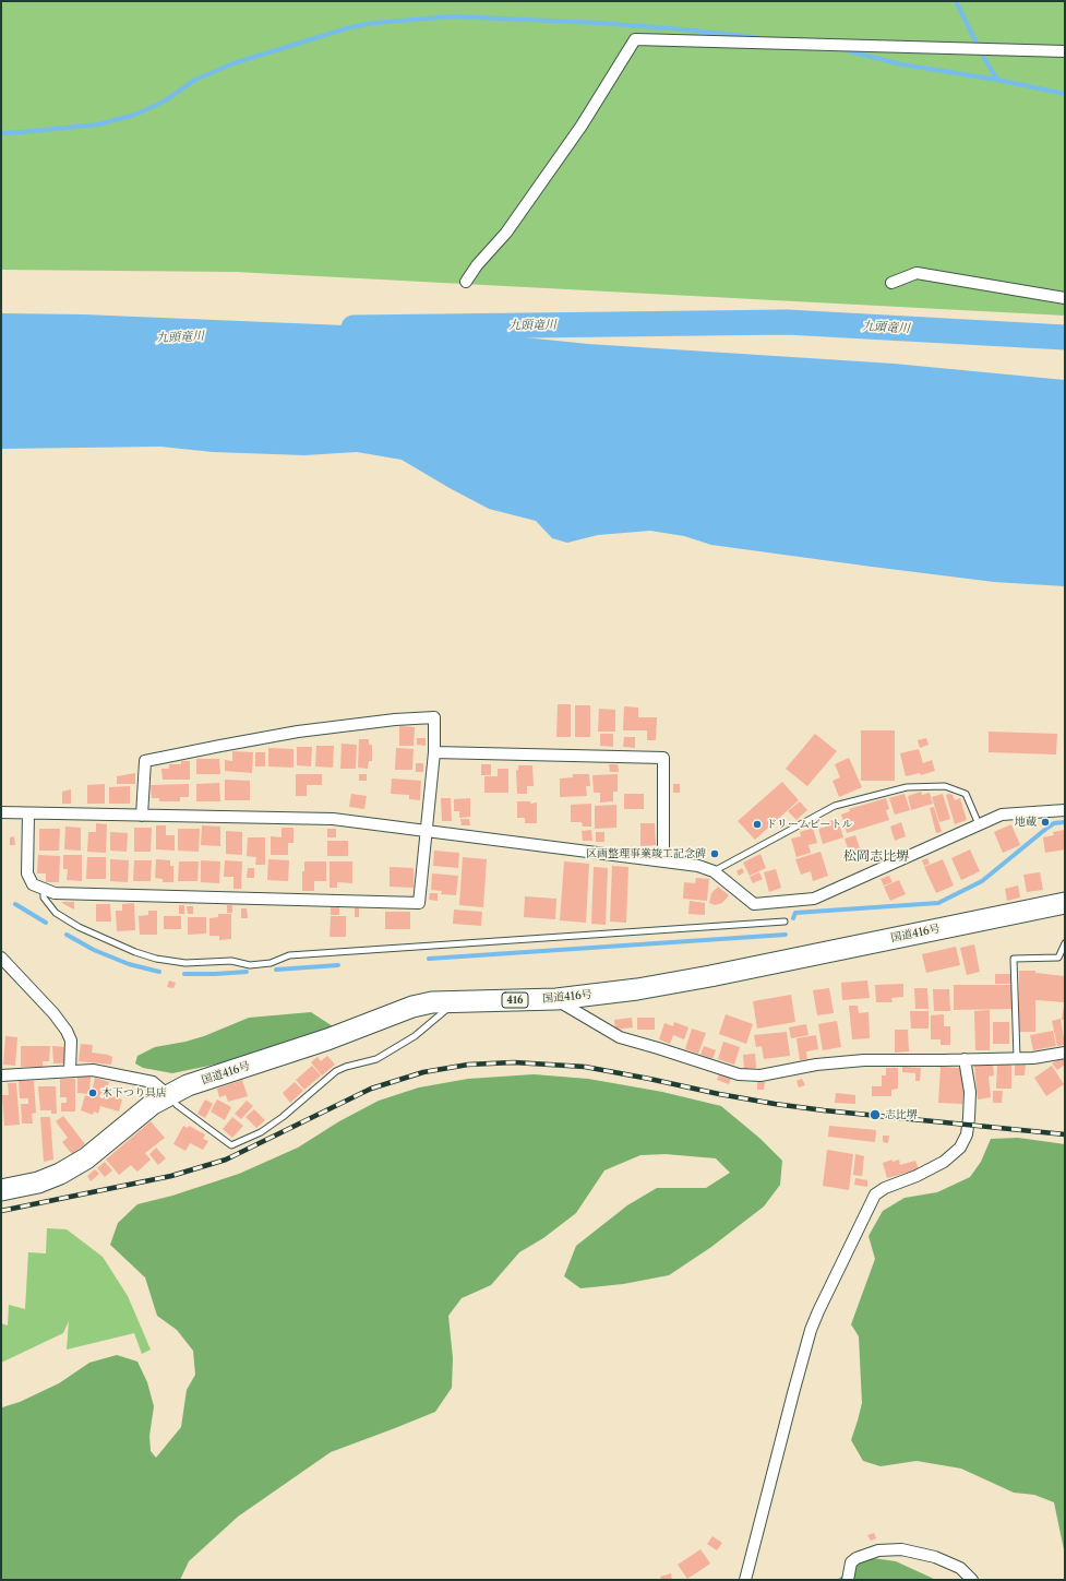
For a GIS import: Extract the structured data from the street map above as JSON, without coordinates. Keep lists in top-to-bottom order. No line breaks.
{"streets":{"highway":["国道416号","416"]},"districts":["松岡志比堺"],"water":["九頭竜川"],"places":["地蔵","ドリームビートル","区画整理事業竣工記念碑","木下つり具店","志比堺"]}
